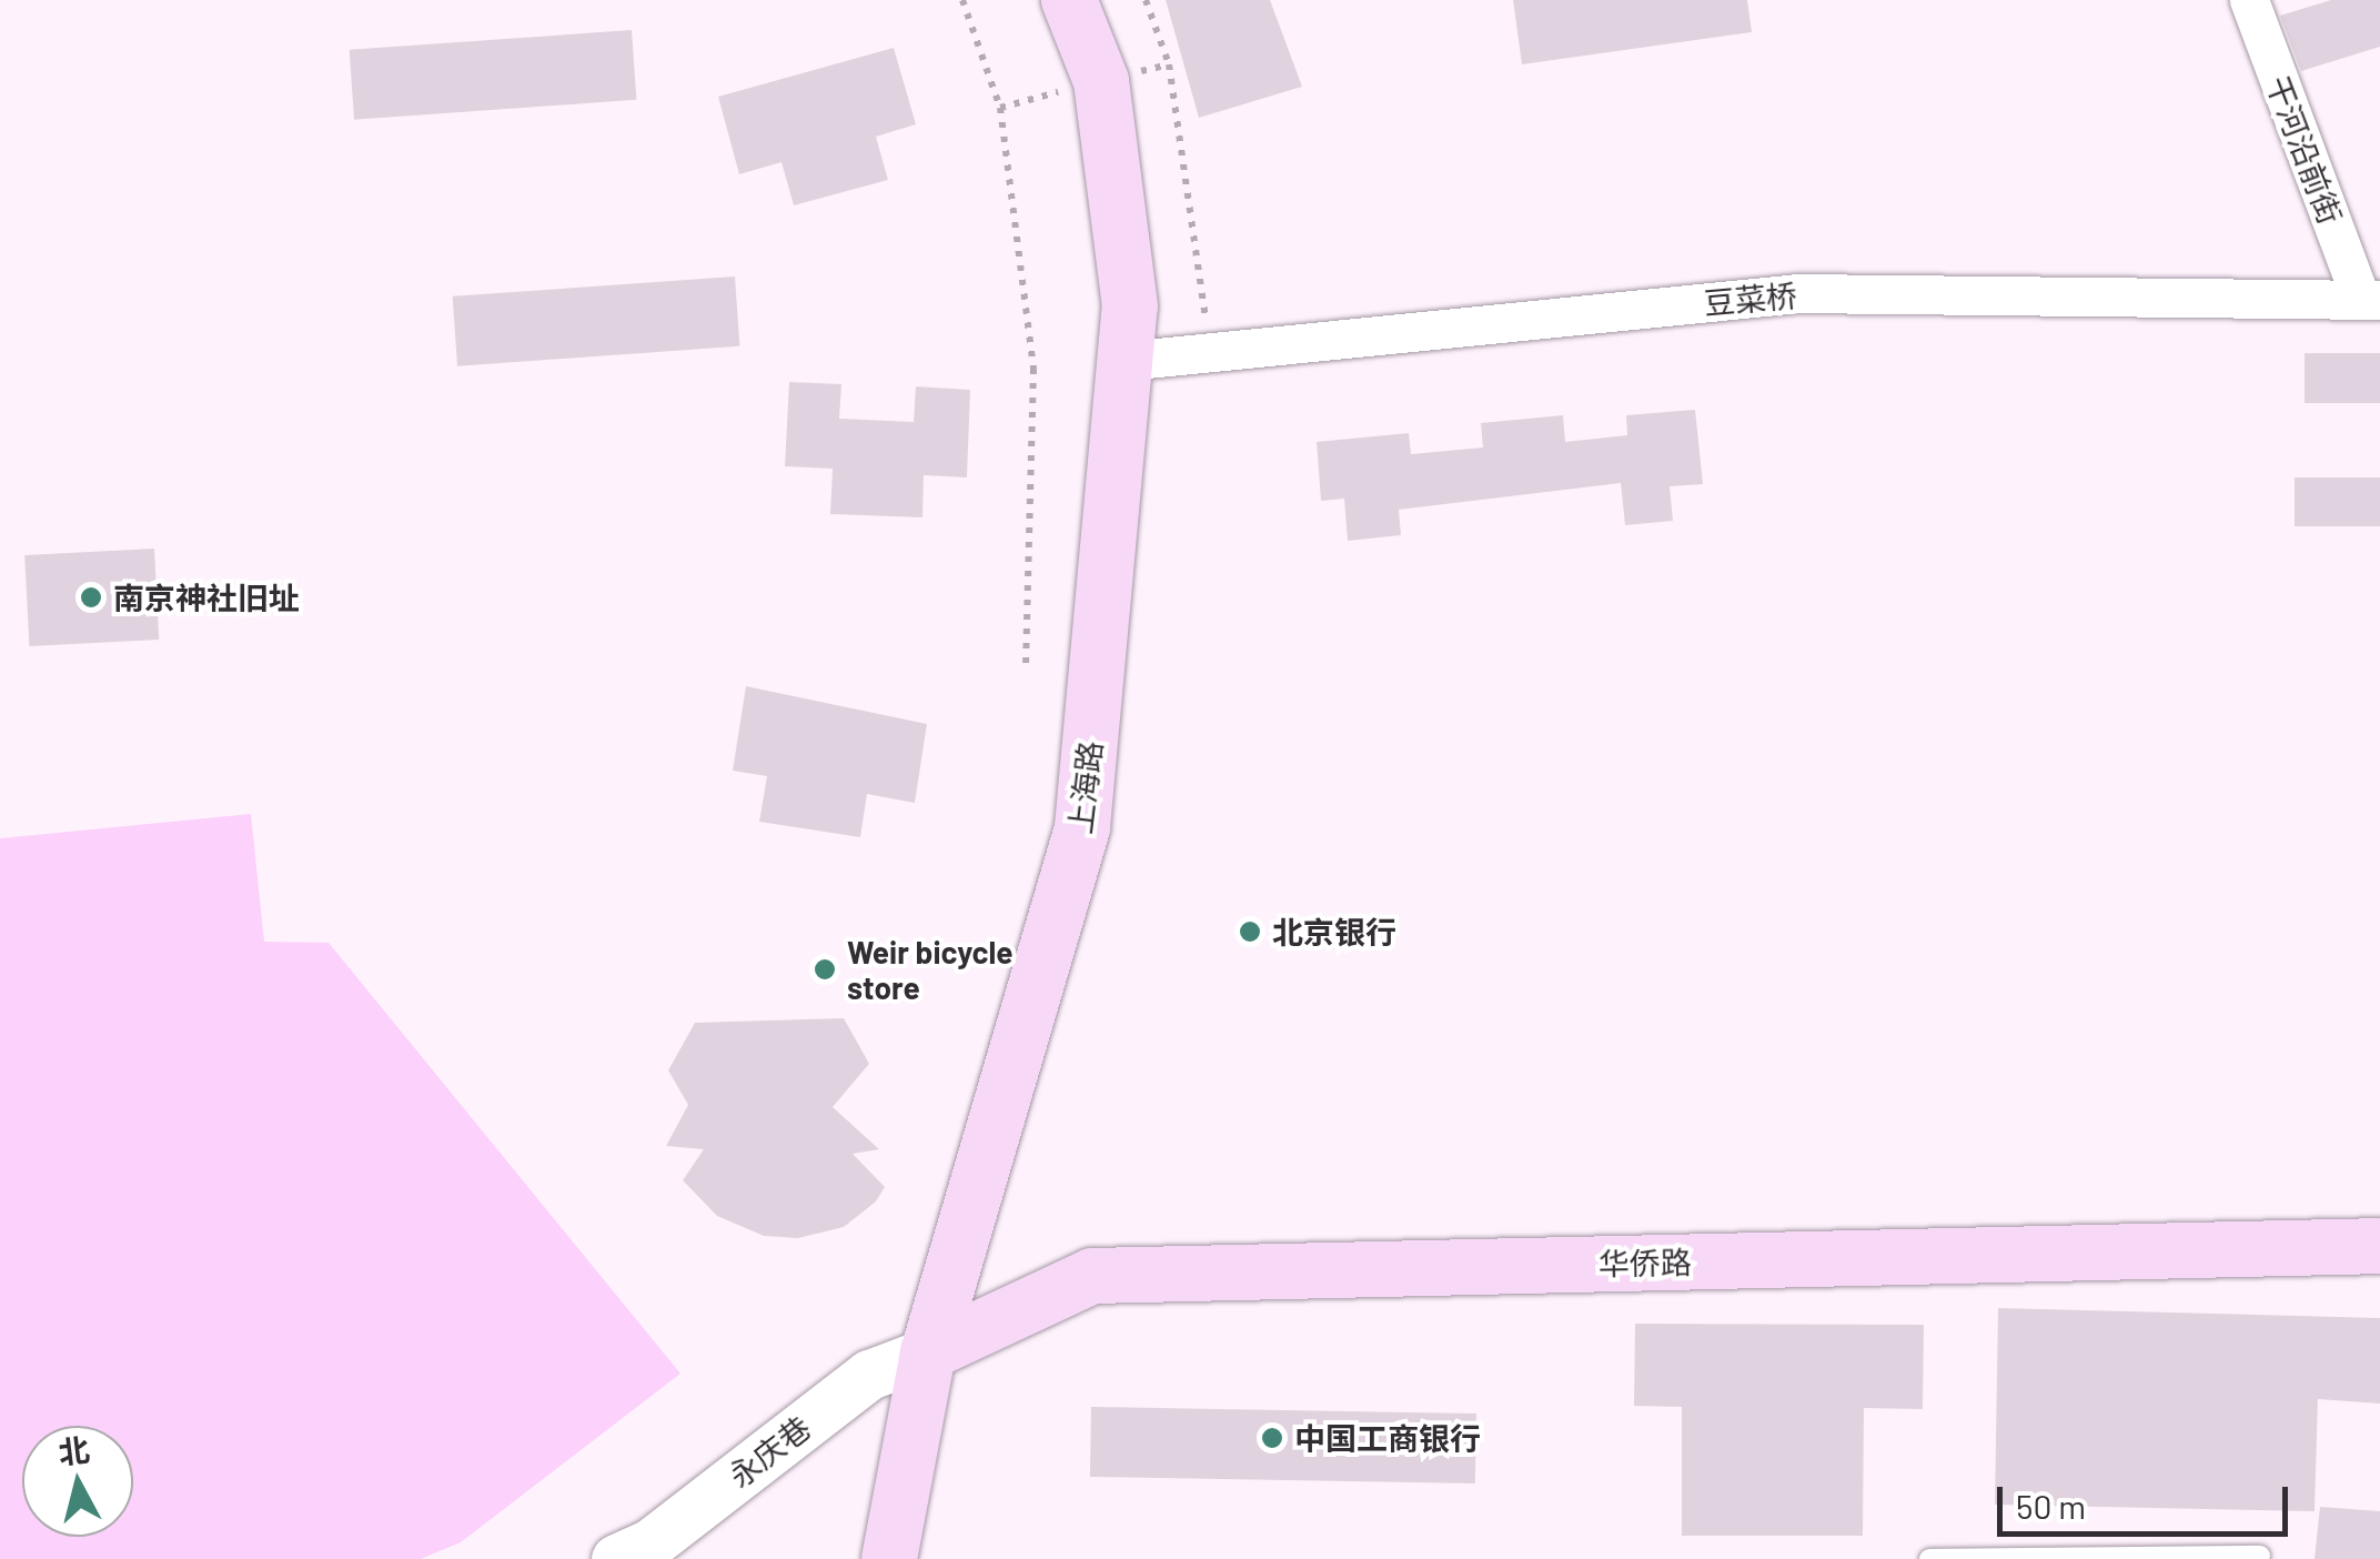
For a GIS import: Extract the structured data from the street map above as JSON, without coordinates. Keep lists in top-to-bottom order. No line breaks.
{"streets":{"main road":["上海路","华侨路"],"street":["干河沿前街","豆菜桥","永庆巷"]},"crossings":[["干河沿前街","豆菜桥"],["豆菜桥","上海路"],["上海路","华侨路"],["上海路","永庆巷"],["华侨路","永庆巷"]],"places":["南京神社旧址","北京银行","Weir bicycle store","中国工商银行"],"scale_bar":"50 m","north":"top"}
